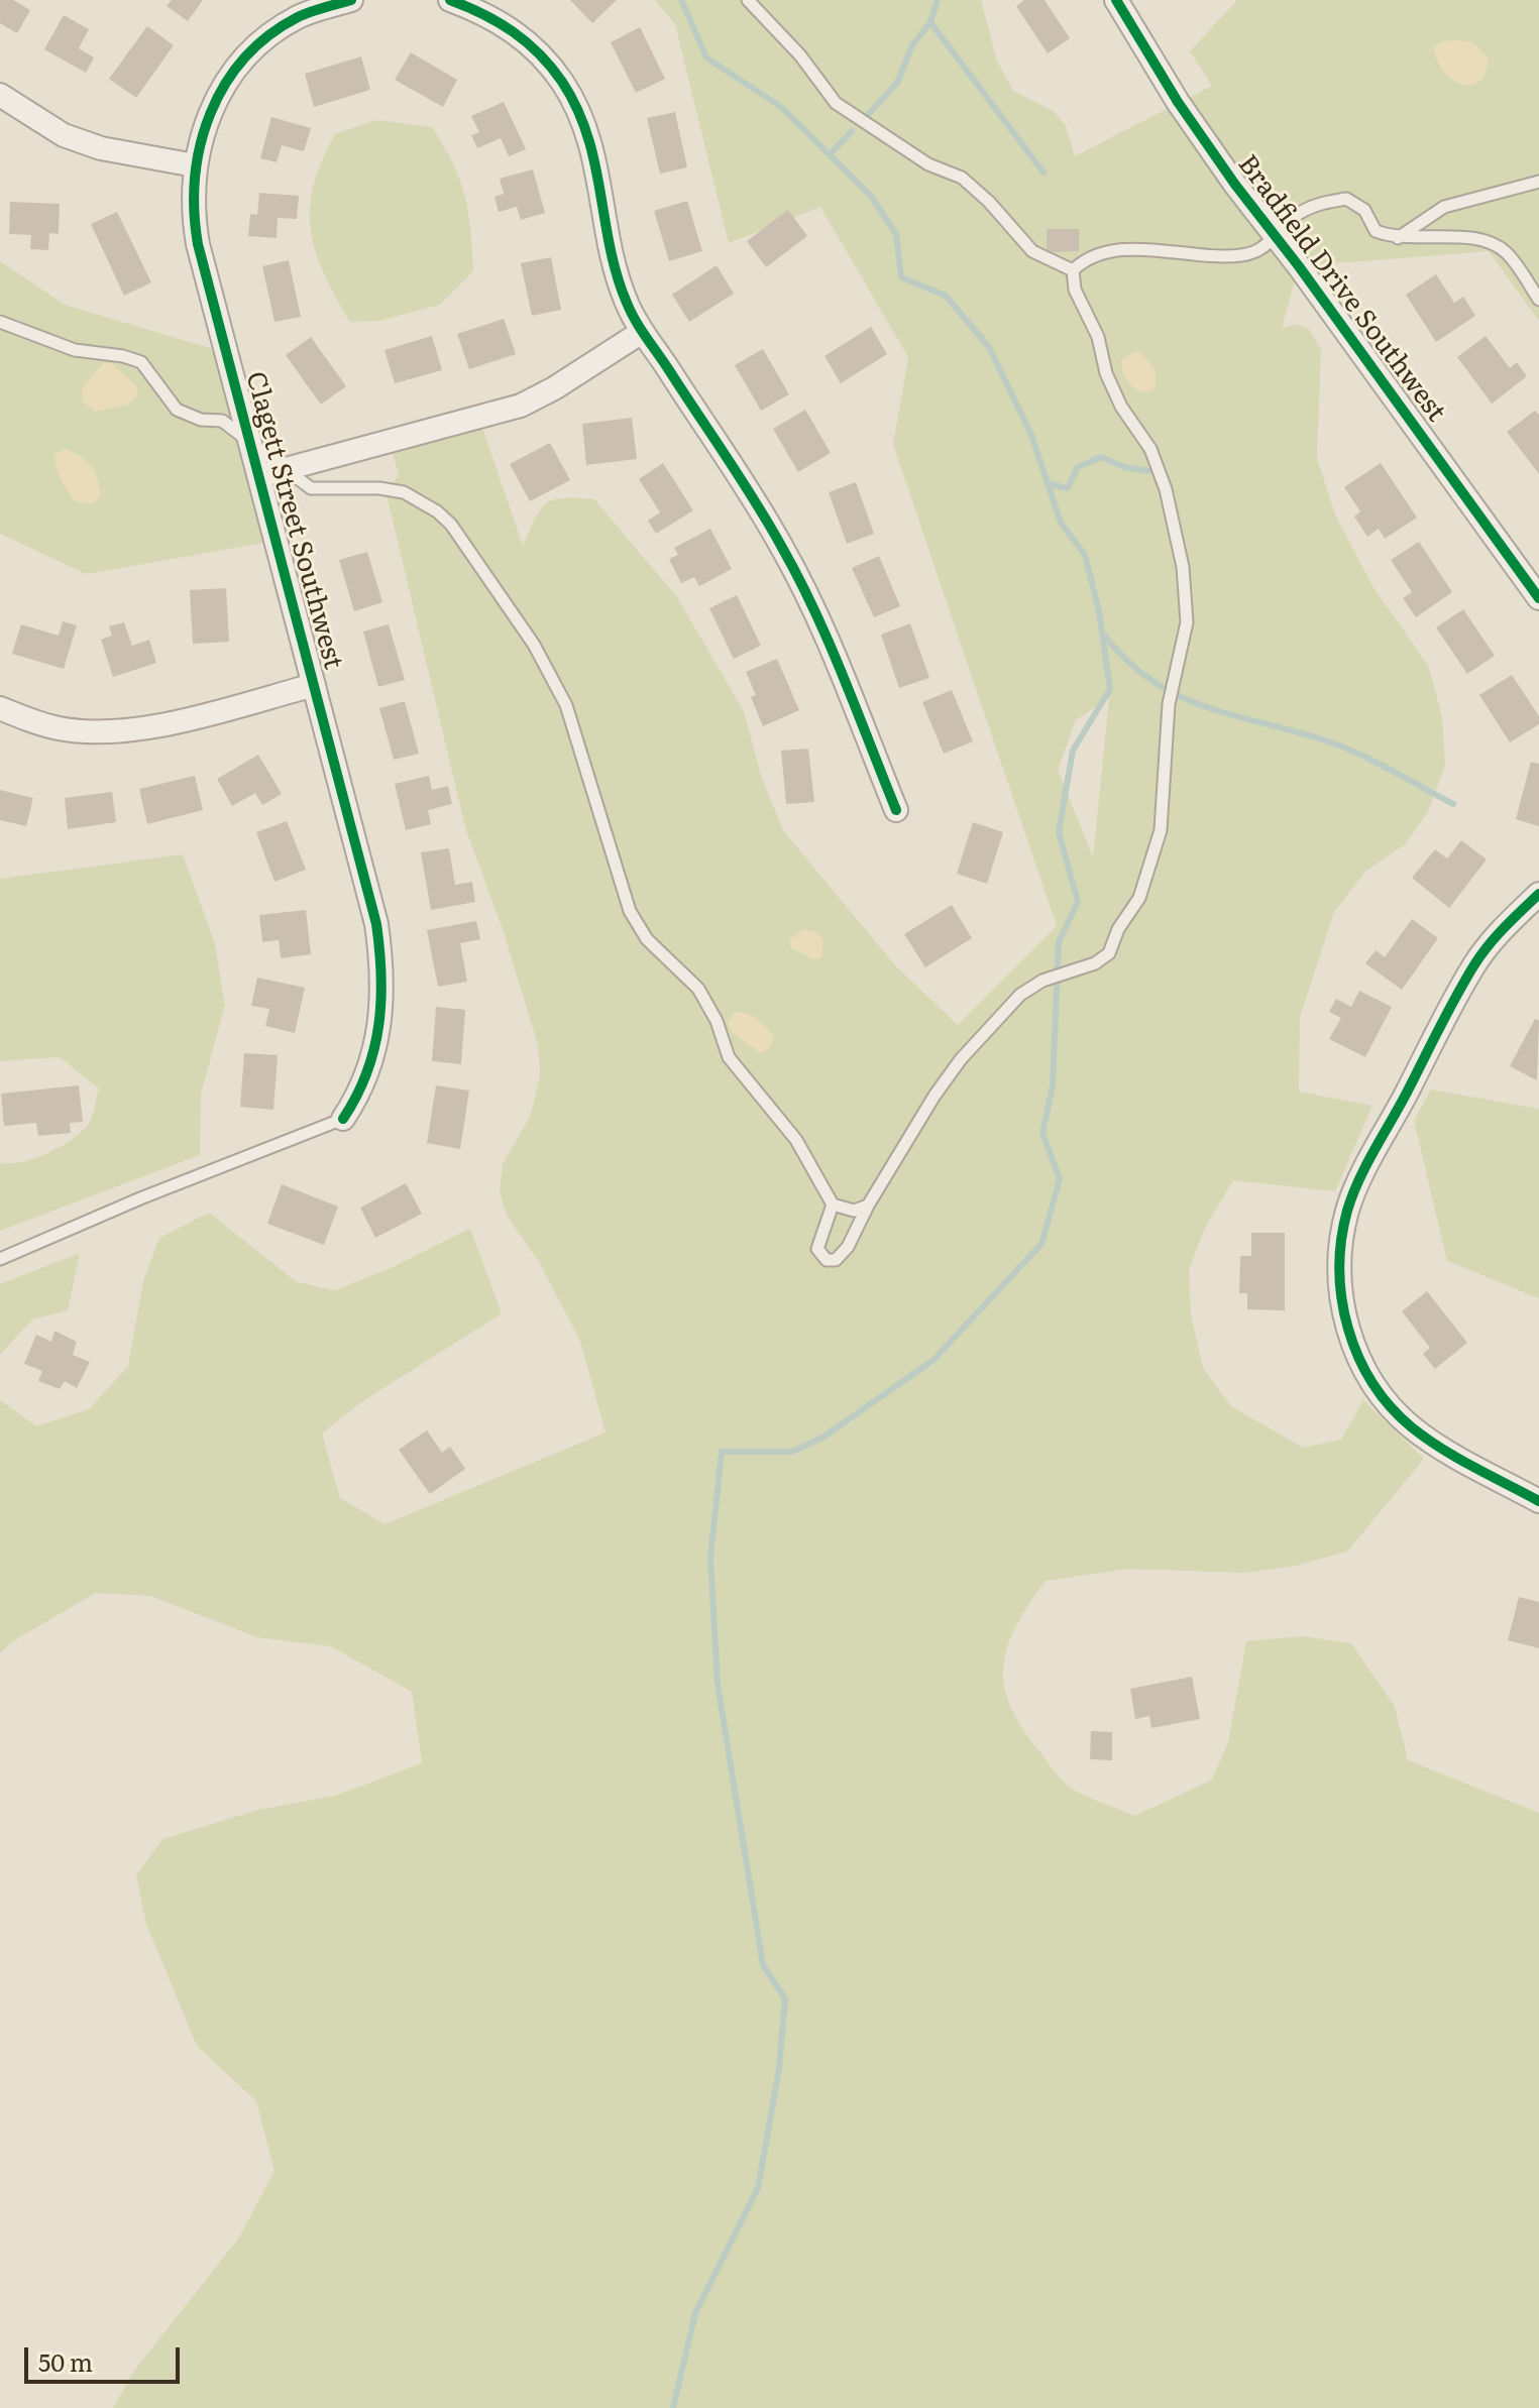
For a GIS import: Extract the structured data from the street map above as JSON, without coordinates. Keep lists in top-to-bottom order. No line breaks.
{"streets":{"street":["Bradfield Drive Southwest","Clagett Street Southwest"]},"scale_bar":"50 m"}
